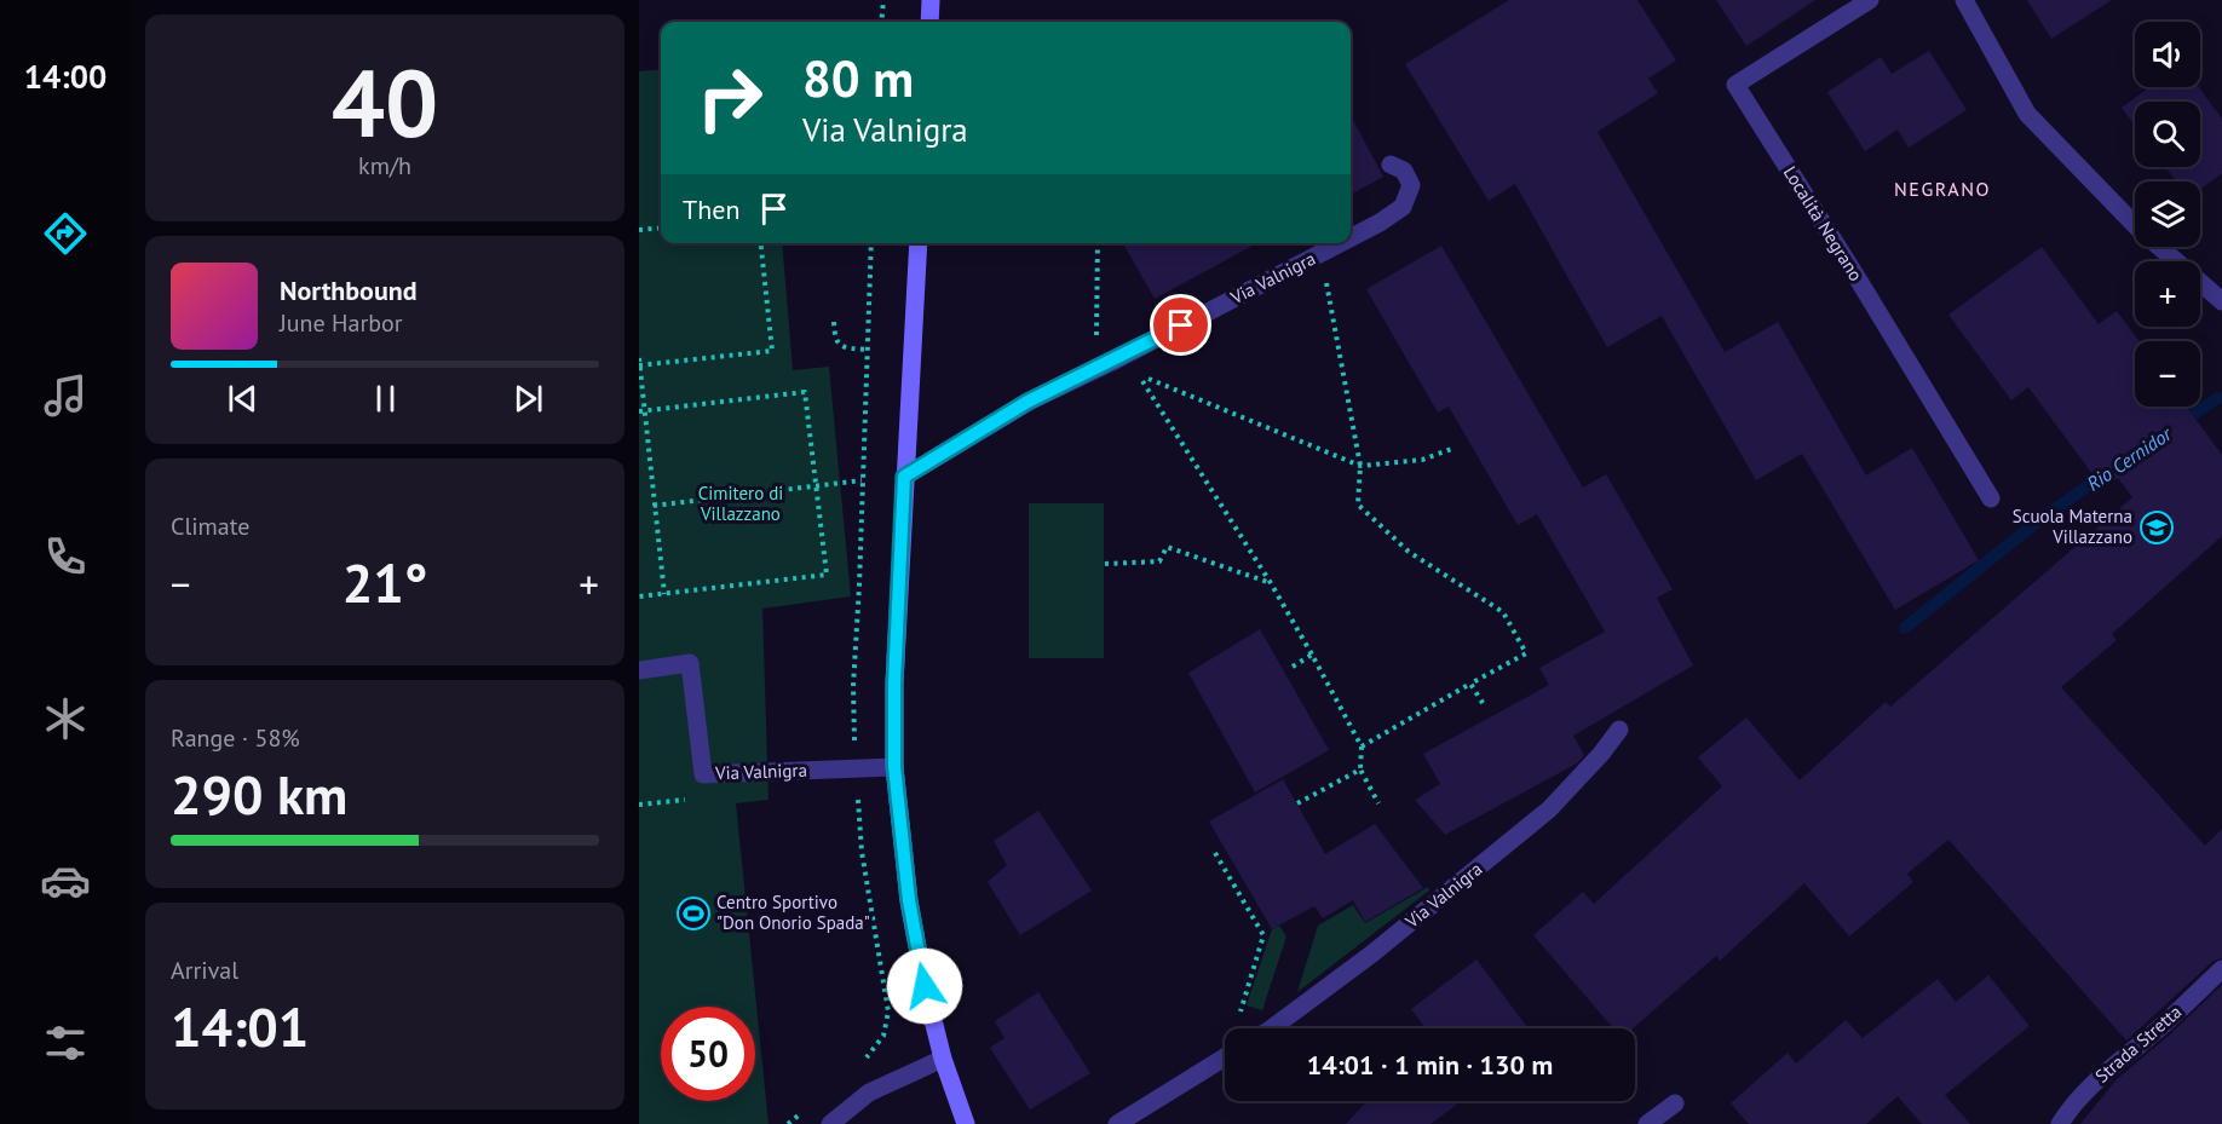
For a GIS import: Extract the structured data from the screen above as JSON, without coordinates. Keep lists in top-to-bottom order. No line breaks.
{"streets":{"street":["Località Negrano","Via Valnigra","Strada Stretta"]},"districts":["NEGRANO"],"water":["Rio Cernidor"],"parks":["Cimitero di Villazzano"],"places":{"school or university":["Scuola Materna Villazzano"],"sports":["Centro Sportivo \"Don Onorio Spada\""]},"page":{"tabs":"14:00","tile":[["40","km/h"],"Climate",["Range · 58%","290 km"],["Arrival","14:01"]],"map_buttons":["+","−"],"turn":["80 m","Via Valnigra"],"then":"Then","song":["Northbound","June Harbor"],"heat":["−","21°","+"],"limit":"50","trip":"14:01 · 1 min · 130 m"}}
